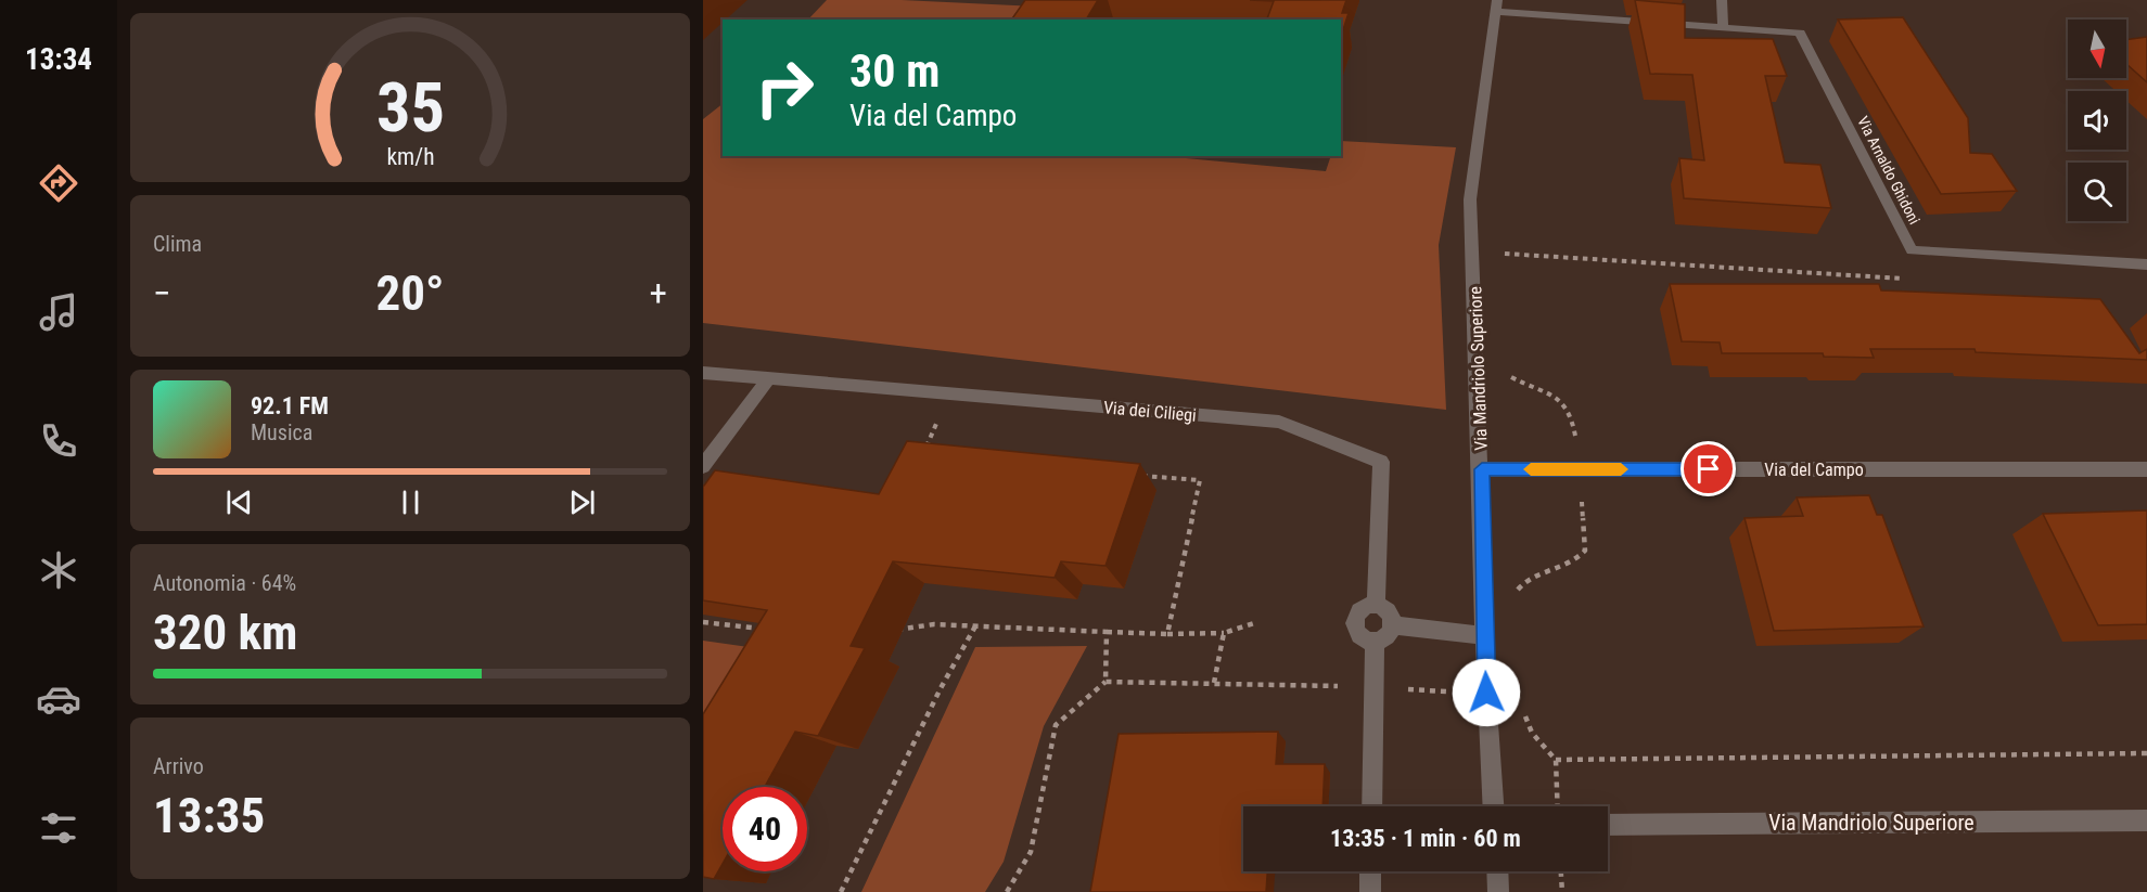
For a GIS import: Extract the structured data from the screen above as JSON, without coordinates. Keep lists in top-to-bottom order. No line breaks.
{"streets":{"street":["Via Arnaldo Ghidoni","Via Mandriolo Superiore","Via dei Ciliegi","Via del Campo"]},"crossings":[["Via Arnaldo Ghidoni","Via Mandriolo Superiore"],["Via Mandriolo Superiore","Via del Campo"]],"north":"bottom","page":{"tabs":"13:34","turn":["30 m","Via del Campo"],"tile":["Clima",["Autonomia · 64%","320 km"],["Arrivo","13:35"]],"heat":["−","20°","+"],"song":["92.1 FM","Musica"],"limit":"40","trip":"13:35 · 1 min · 60 m","gauge":["35","km/h"]}}
